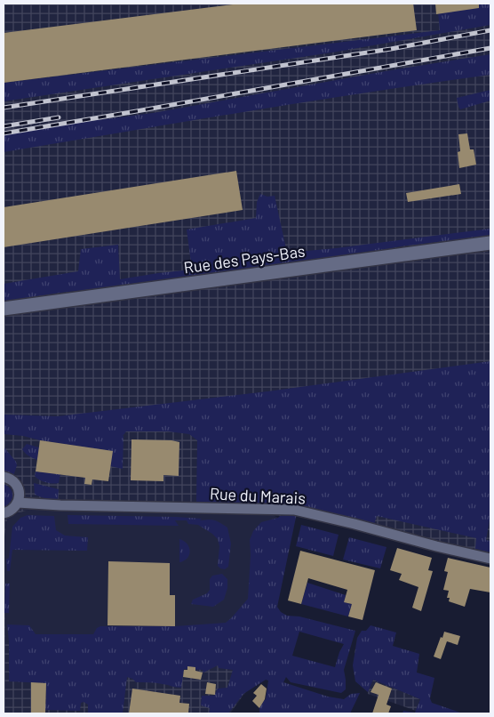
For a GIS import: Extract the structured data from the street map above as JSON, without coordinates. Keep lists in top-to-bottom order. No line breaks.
{"streets":{"street":["Rue des Pays-Bas","Rue du Marais"]}}
